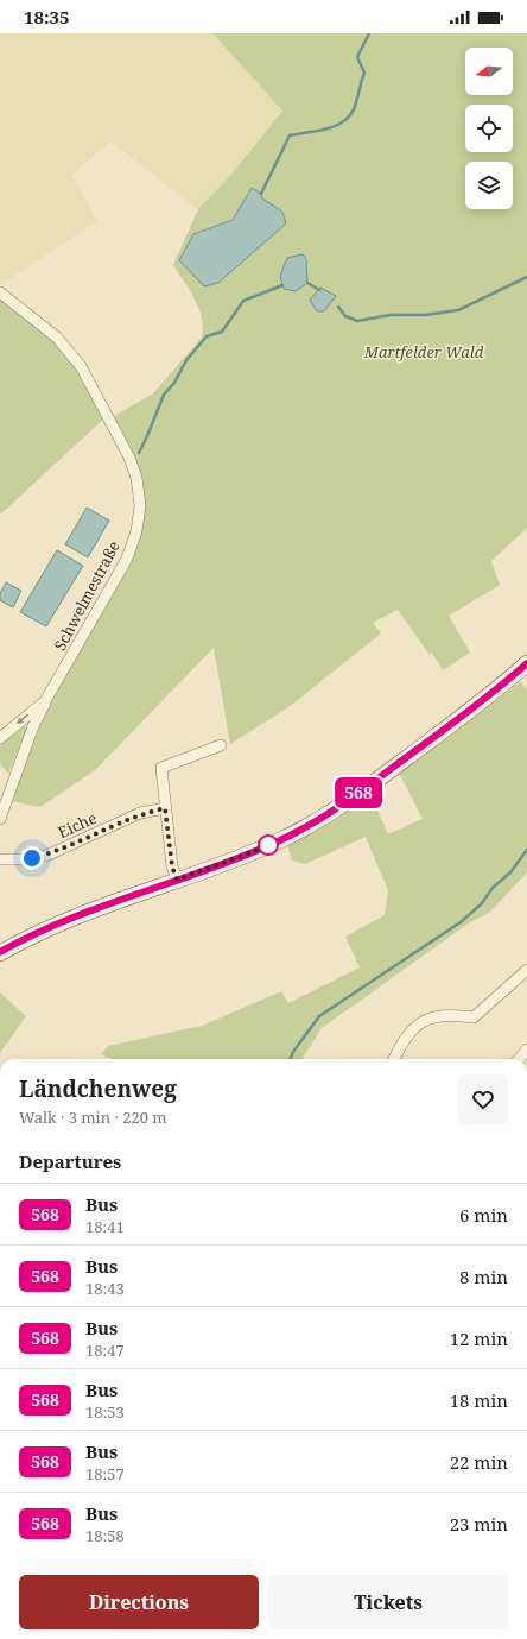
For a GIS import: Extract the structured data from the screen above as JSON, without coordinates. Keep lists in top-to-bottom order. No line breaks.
{"streets":{"street":["Schwelmestraße","Eiche"]},"parks":["Martfelder Wald"],"lines":["bus line 568"],"north":"left","page":{"status":"18:35","on_map":"568","heading":[["Ländchenweg","Walk · 3 min · 220 m"],"Departures"],"list":[{"mark":"568","name":"Bus","note":"18:41","value":"6 min"},{"mark":"568","name":"Bus","note":"18:43","value":"8 min"},{"mark":"568","name":"Bus","note":"18:47","value":"12 min"},{"mark":"568","name":"Bus","note":"18:53","value":"18 min"},{"mark":"568","name":"Bus","note":"18:57","value":"22 min"},{"mark":"568","name":"Bus","note":"18:58","value":"23 min"}],"buttons":["Directions","Tickets"]}}
